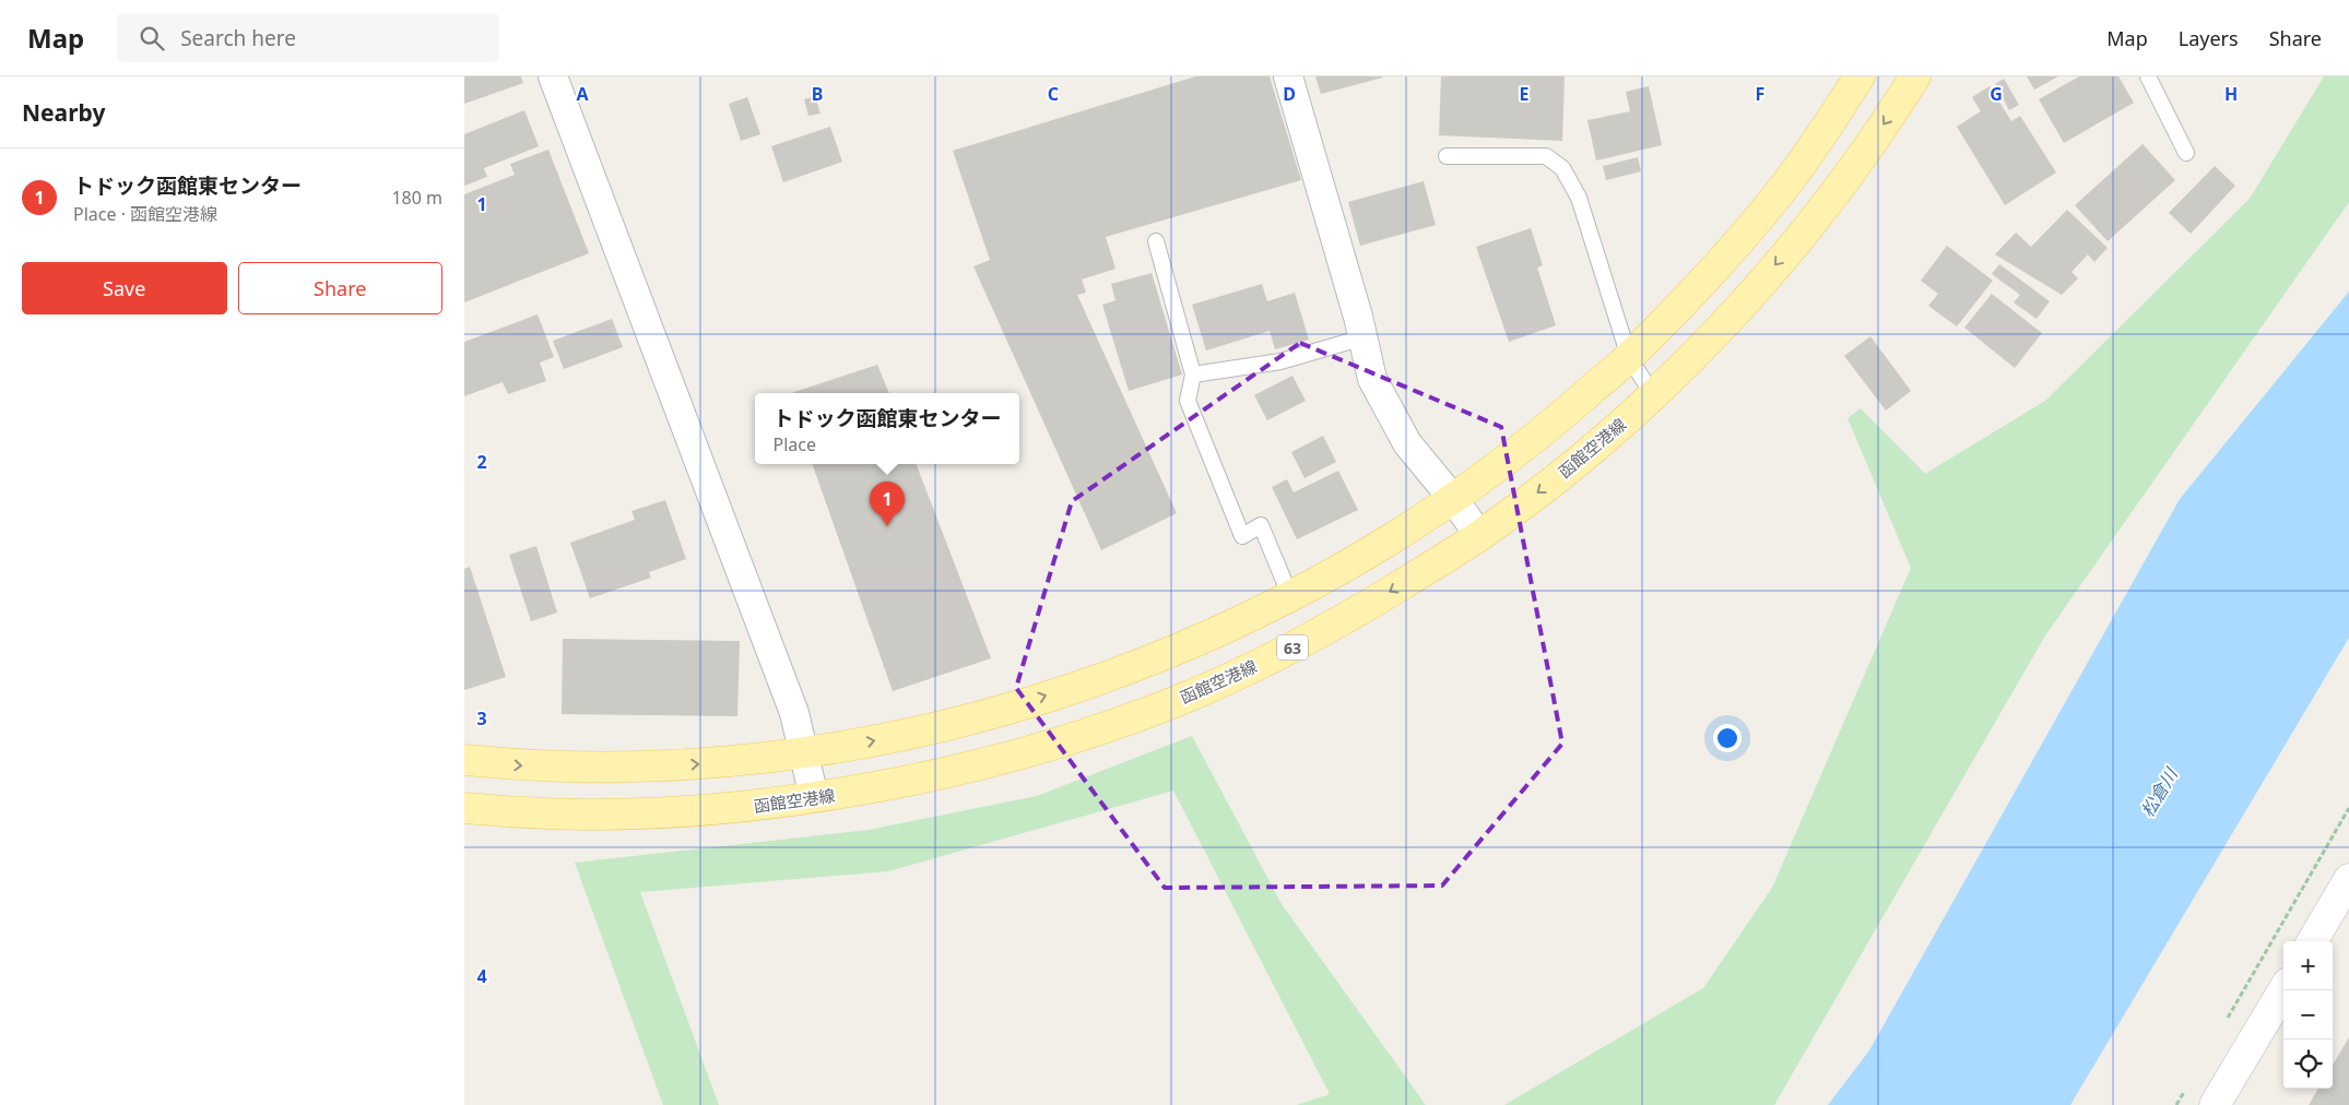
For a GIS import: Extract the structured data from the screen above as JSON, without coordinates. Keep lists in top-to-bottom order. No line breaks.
{"streets":{"main road":["函館空港線","63"]},"water":["松倉川"],"page":{"header":"Map","search":"Search here","nav":["Map","Layers","Share"],"heading":"Nearby","list":[{"mark":"1","name":"トドック函館東センター","note":"Place · 函館空港線","value":"180 m"}],"buttons":["Save","Share"],"popup":["トドック函館東センター","Place"],"pins":"1","map_buttons":["+","−"]},"grid":{"columns":["A","B","C","D","E","F","G","H"],"rows":["1","2","3","4"]}}
